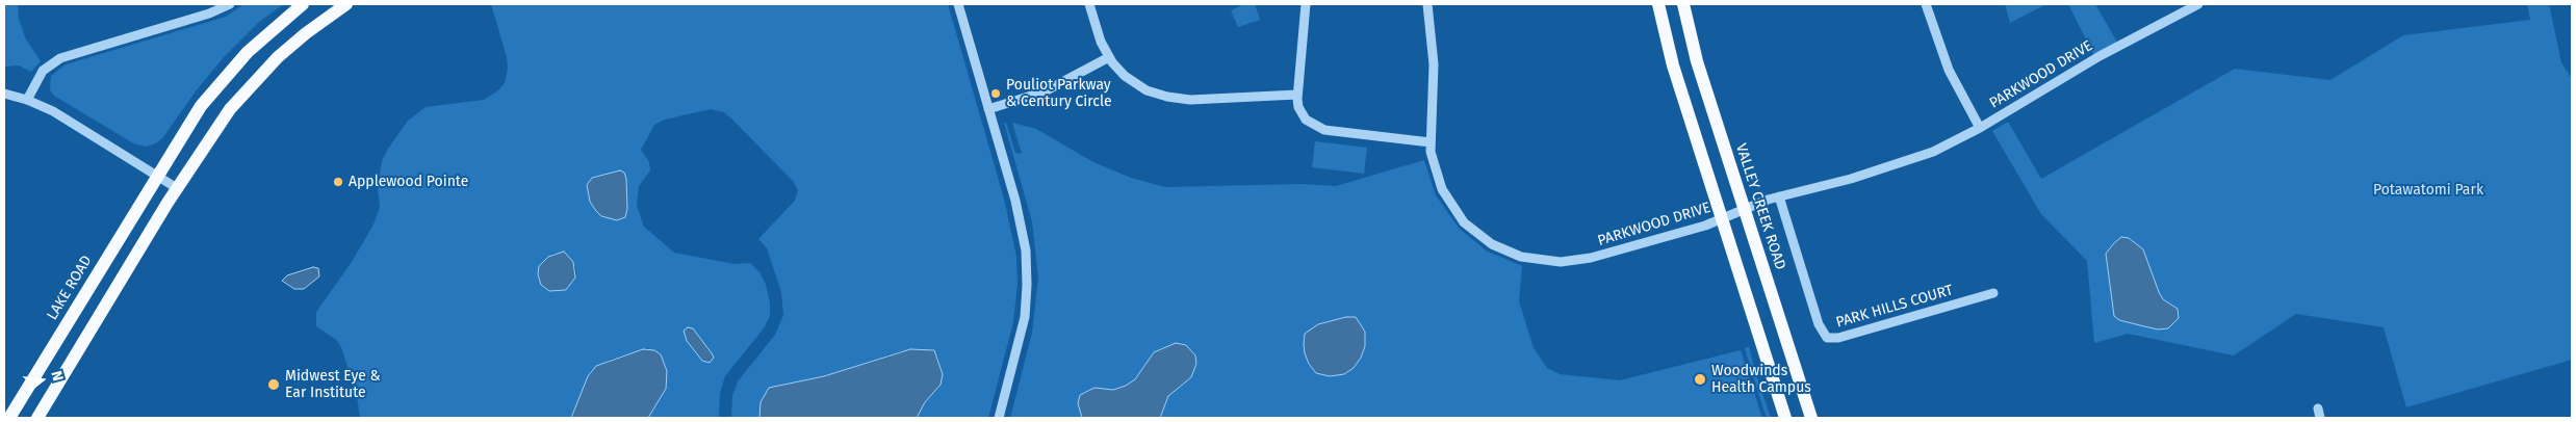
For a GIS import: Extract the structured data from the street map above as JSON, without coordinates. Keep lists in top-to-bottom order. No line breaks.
{"streets":{"main road":["VALLEY CREEK ROAD","LAKE ROAD"],"street":["PARKWOOD DRIVE","PARK HILLS COURT"]},"crossings":[["PARKWOOD DRIVE","VALLEY CREEK ROAD"],["PARKWOOD DRIVE","PARK HILLS COURT"]],"parks":["Potawatomi Park"],"places":["Pouliot Parkway & Century Circle","Applewood Pointe","Woodwinds Health Campus","Midwest Eye & Ear Institute"],"north":"right"}
